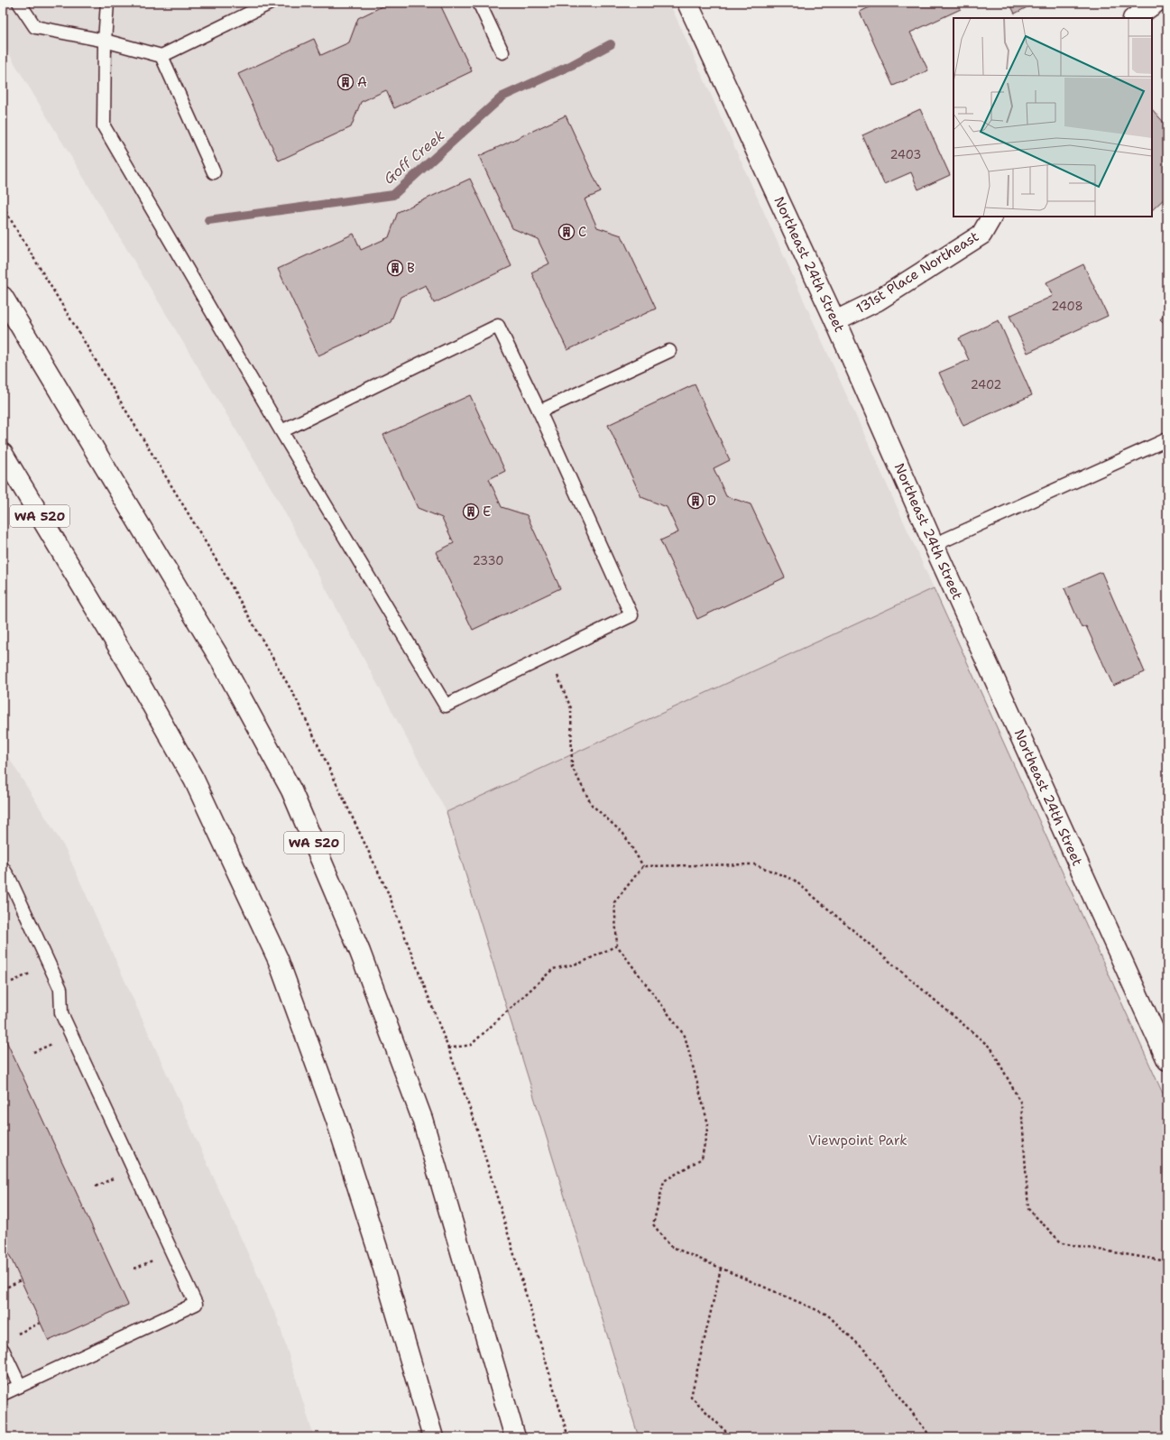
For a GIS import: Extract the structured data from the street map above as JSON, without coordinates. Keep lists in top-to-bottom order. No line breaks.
{"streets":{"main road":["Northeast 24th Street","131st Place Northeast","WA 520"]},"crossings":[["Northeast 24th Street","131st Place Northeast"]],"water":["Goff Creek"],"parks":["Viewpoint Park"],"places":{"building":["A","C","B","D","E"]},"house_numbers":["2403","2408","2402","2330"]}
